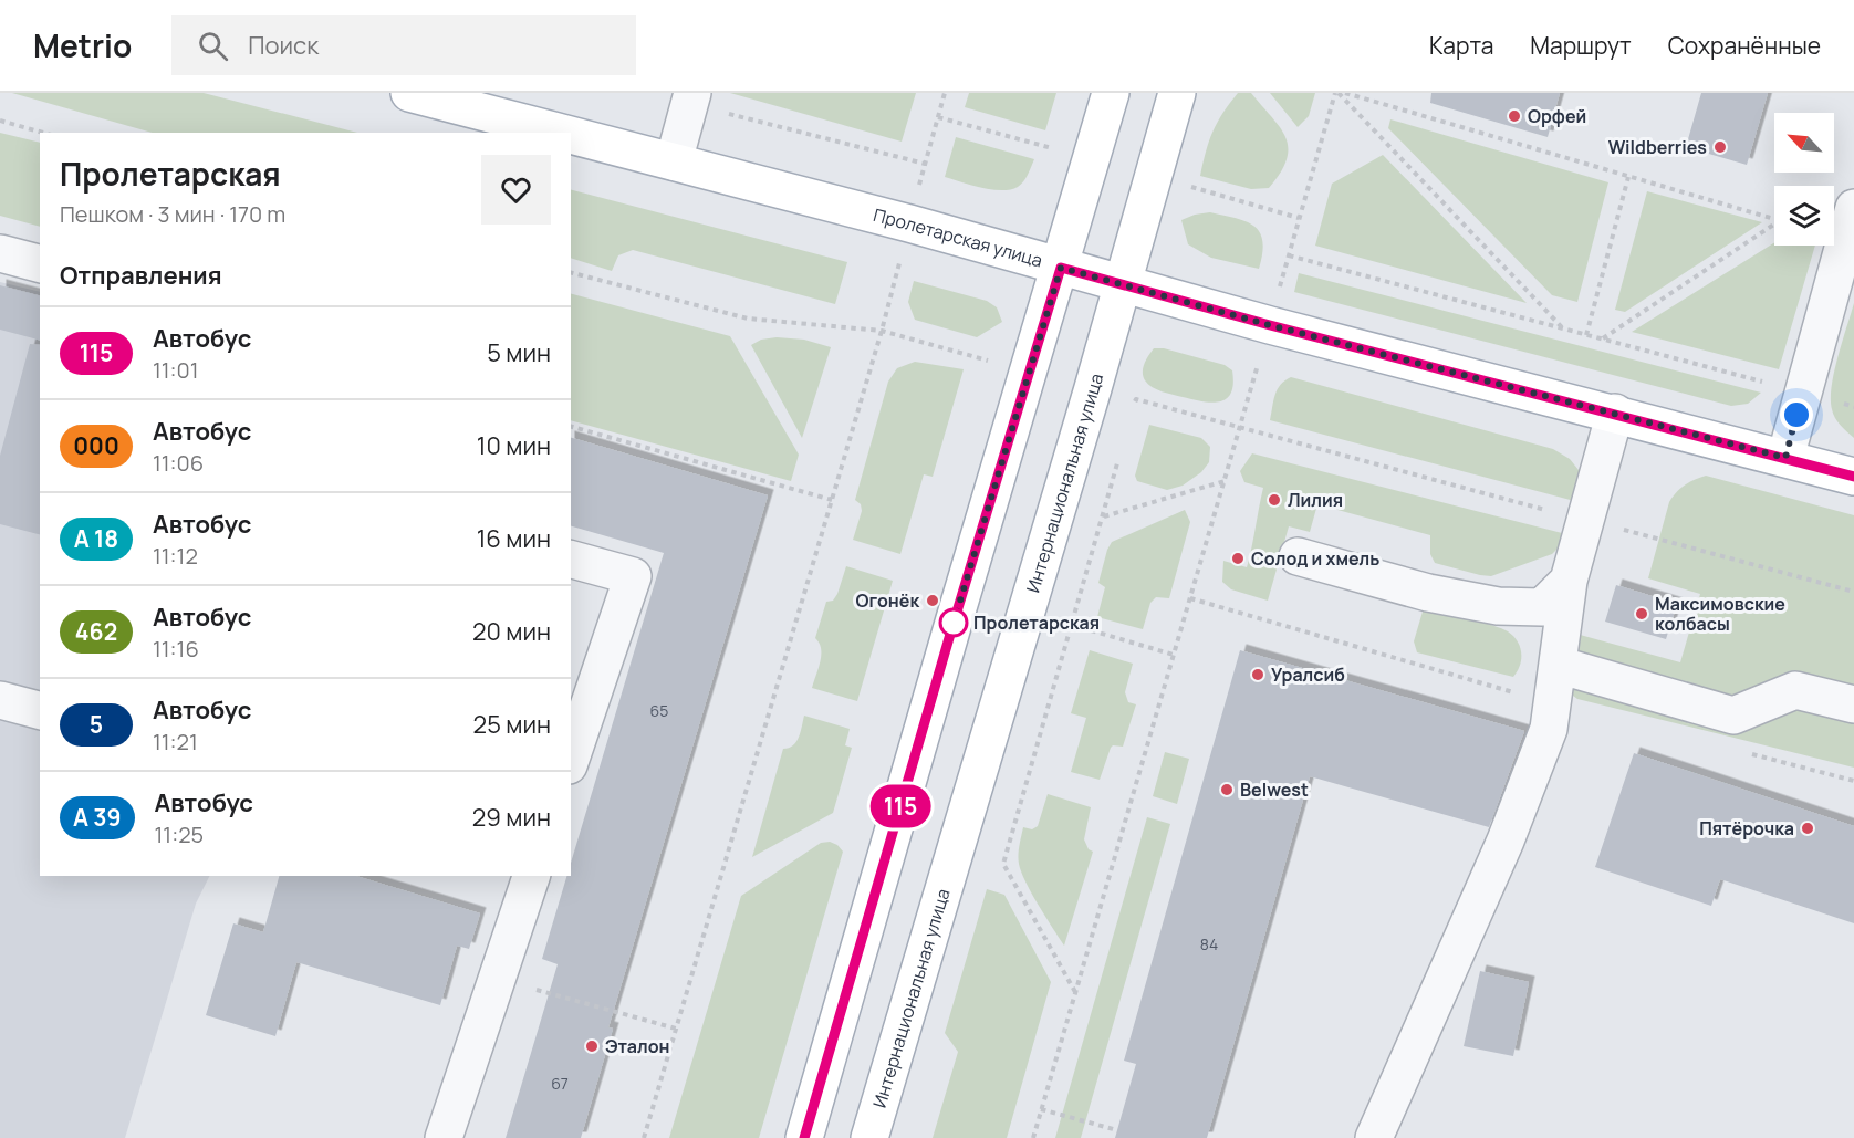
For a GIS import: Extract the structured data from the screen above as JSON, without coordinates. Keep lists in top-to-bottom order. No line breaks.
{"streets":{"main road":["Пролетарская улица","Интернациональная улица"]},"crossings":[["Пролетарская улица","Интернациональная улица"]],"places":["Орфей","Wildberries","Лилия","Солод и хмель","Огонёк","Максимовские колбасы","Пролетарская","Уралсиб","Belwest","Пятёрочка","Эталон"],"lines":["bus line 115"],"house_numbers":["65","84","67"],"north":"top left","page":{"header":"Metrio","search":"Поиск","nav":["Карта","Маршрут","Сохранённые"],"on_map":"115","heading":[["Пролетарская","Пешком · 3 мин · 170 m"],"Отправления"],"list":[{"mark":"115","name":"Автобус","note":"11:01","value":"5 мин"},{"mark":"000","name":"Автобус","note":"11:06","value":"10 мин"},{"mark":"А 18","name":"Автобус","note":"11:12","value":"16 мин"},{"mark":"462","name":"Автобус","note":"11:16","value":"20 мин"},{"mark":"5","name":"Автобус","note":"11:21","value":"25 мин"},{"mark":"А 39","name":"Автобус","note":"11:25","value":"29 мин"}]}}
